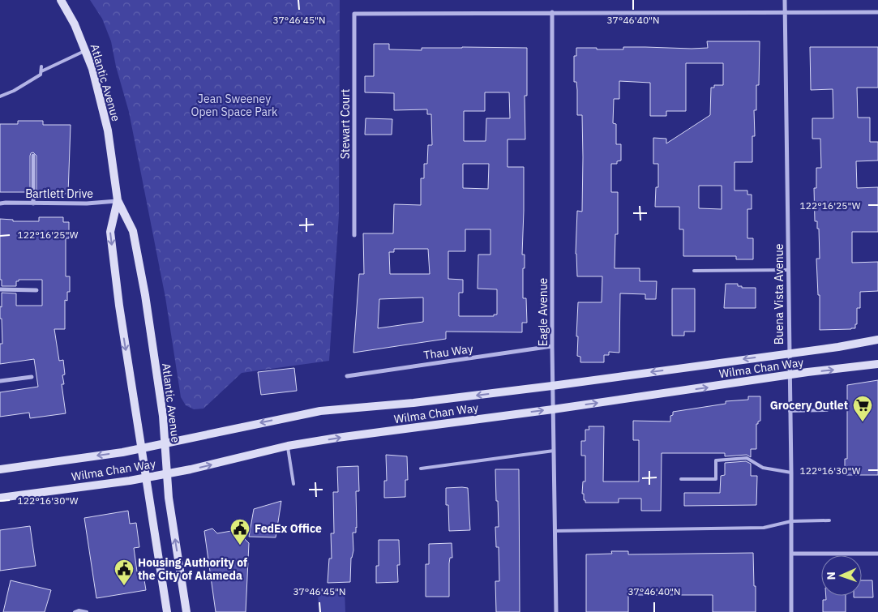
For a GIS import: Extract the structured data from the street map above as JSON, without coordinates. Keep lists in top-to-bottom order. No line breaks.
{"streets":{"main road":["Atlantic Avenue","Wilma Chan Way"],"street":["Stewart Court","Bartlett Drive","Buena Vista Avenue","Eagle Avenue","Thau Way"]},"crossings":[["Atlantic Avenue","Bartlett Drive"],["Atlantic Avenue","Wilma Chan Way"],["Stewart Court","Eagle Avenue"],["Buena Vista Avenue","Wilma Chan Way"],["Eagle Avenue","Thau Way"],["Eagle Avenue","Wilma Chan Way"]],"parks":["Jean Sweeney Open Space Park"],"places":{"supermarket":["Grocery Outlet"],"public building":["FedEx Office","Housing Authority of the City of Alameda"]},"north":"left","coordinates":["37°46'45\"N","37°46'40\"N","122°16'25\"W","122°16'30\"W"]}
